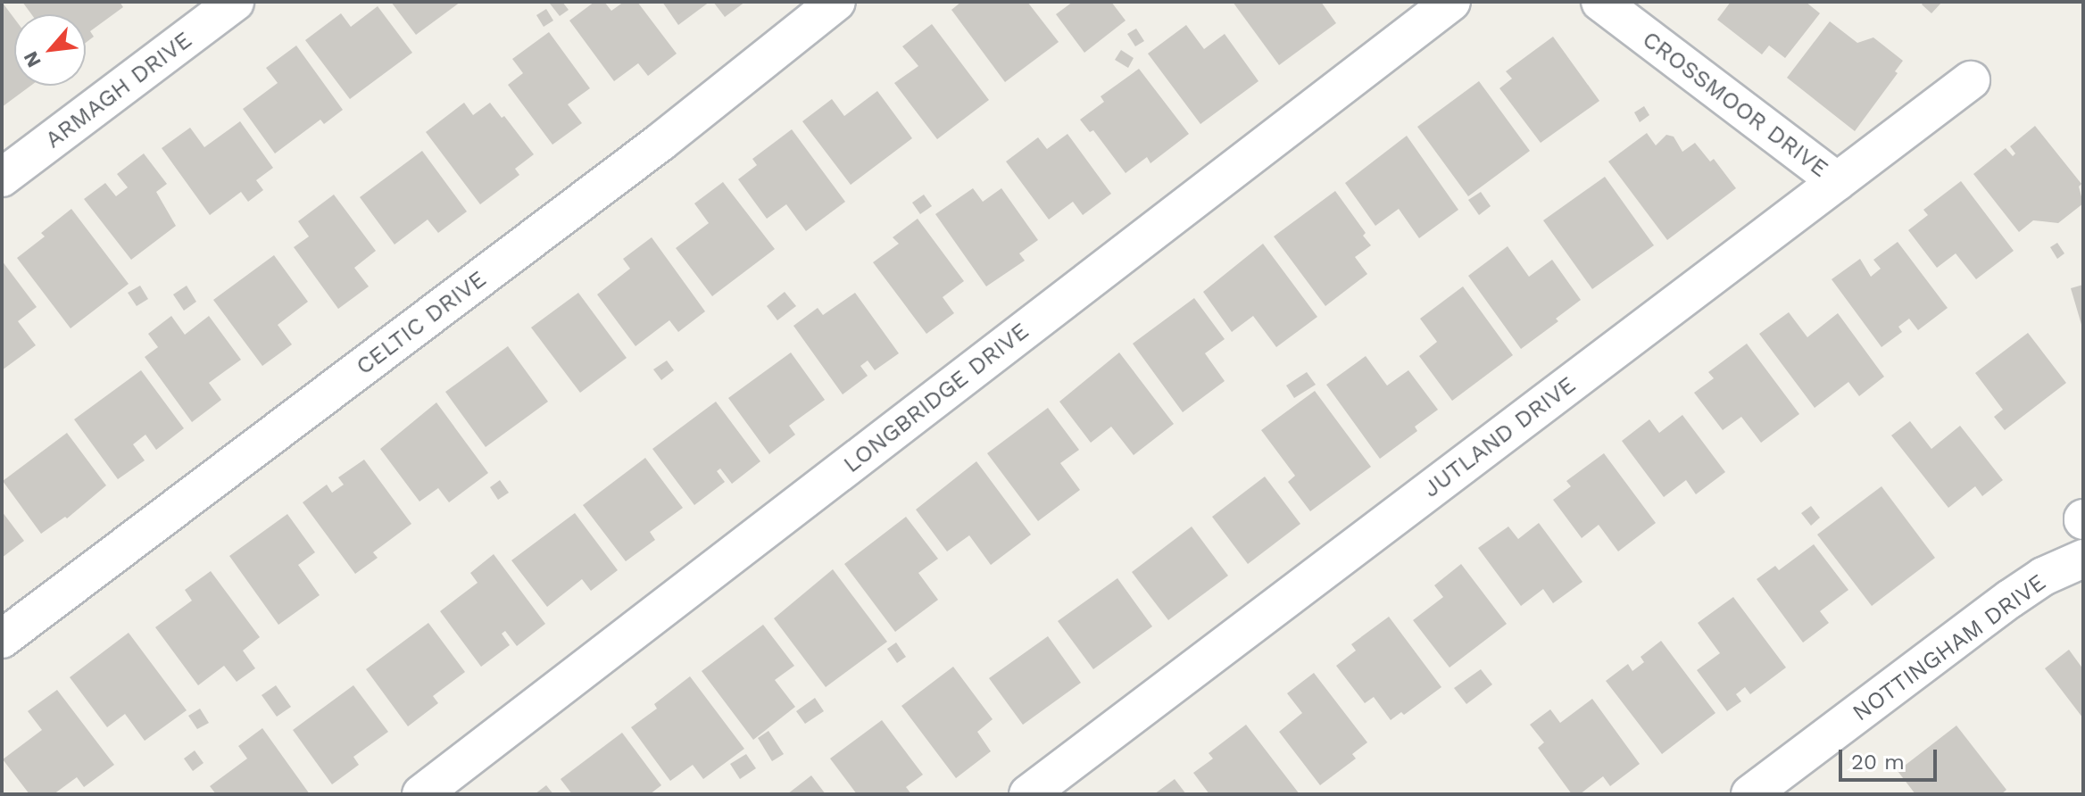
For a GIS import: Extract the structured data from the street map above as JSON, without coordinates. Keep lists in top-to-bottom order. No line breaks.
{"streets":{"street":["ARMAGH DRIVE","CROSSMOOR DRIVE","CELTIC DRIVE","LONGBRIDGE DRIVE","JUTLAND DRIVE","NOTTINGHAM DRIVE"]},"crossings":[["CROSSMOOR DRIVE","JUTLAND DRIVE"]],"scale_bar":"20 m","north":"bottom left"}
